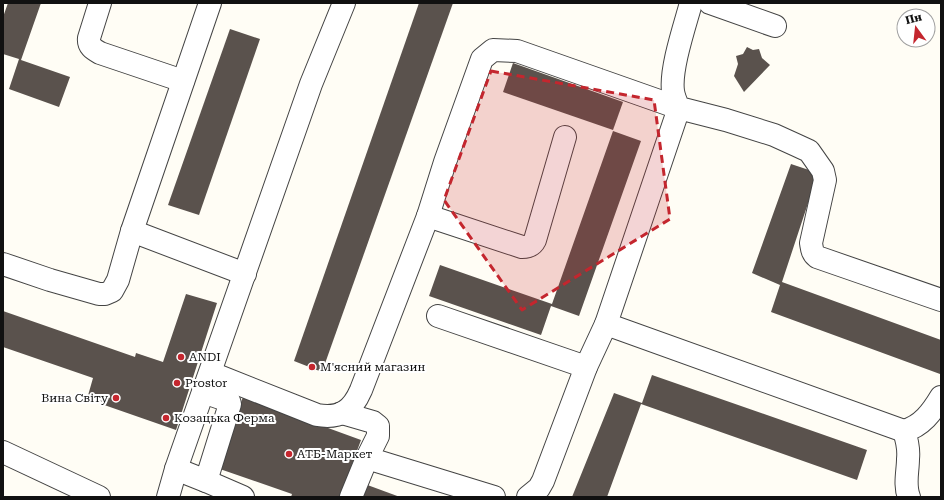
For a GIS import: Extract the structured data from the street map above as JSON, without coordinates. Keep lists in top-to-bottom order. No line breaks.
{"places":["ANDI","М'ясний магазин","Prostor","Вина Світу","Козацька Ферма","АТБ-Маркет"],"north":"top"}
